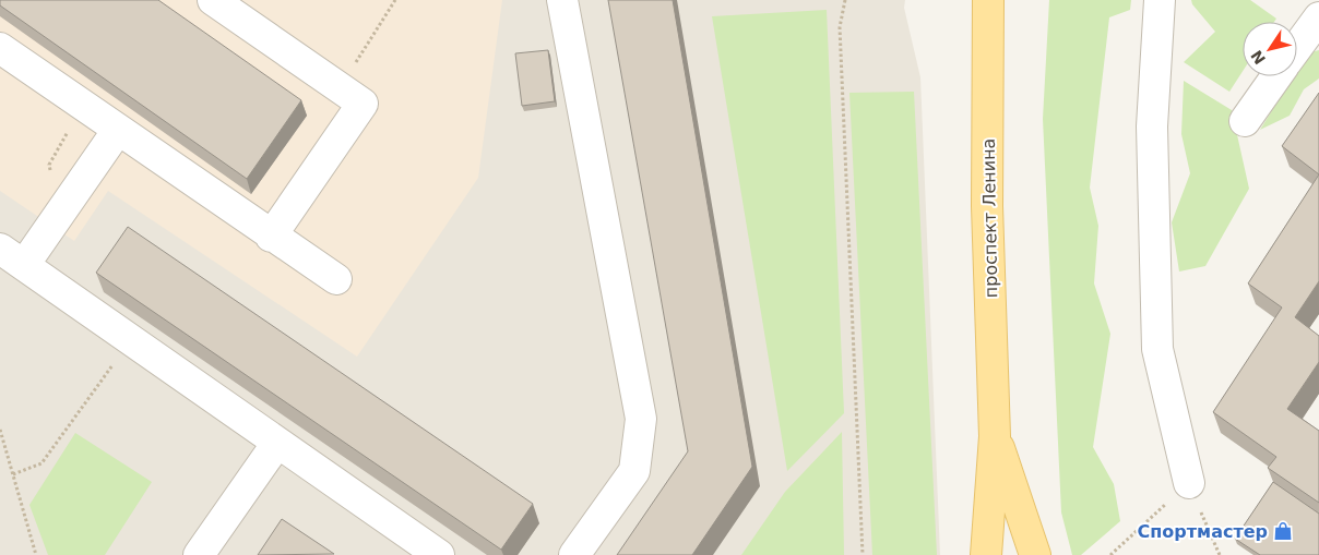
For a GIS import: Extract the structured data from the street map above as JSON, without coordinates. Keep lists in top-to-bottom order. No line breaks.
{"streets":{"main road":["проспект Ленина"]},"places":{"shop":["Спортмастер"]},"north":"bottom left"}
